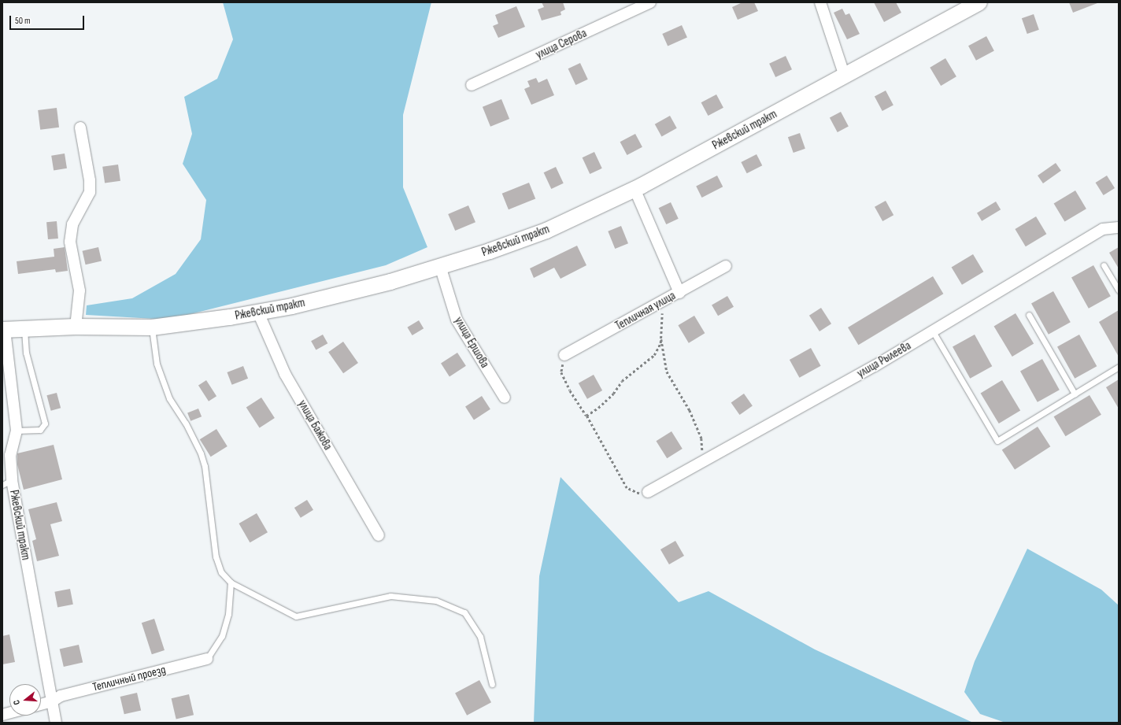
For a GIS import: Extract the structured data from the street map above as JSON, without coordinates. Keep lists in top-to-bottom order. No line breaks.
{"streets":{"main road":["Ржевский тракт"],"street":["улица Серова","Тепличная улица","улица Ершова","улица Рылеева","улица Бажова","Тепличный проезд"]},"crossings":[["Ржевский тракт","улица Ершова"],["Ржевский тракт","улица Бажова"],["Ржевский тракт","Тепличный проезд"]],"scale_bar":"50 m","north":"left"}
